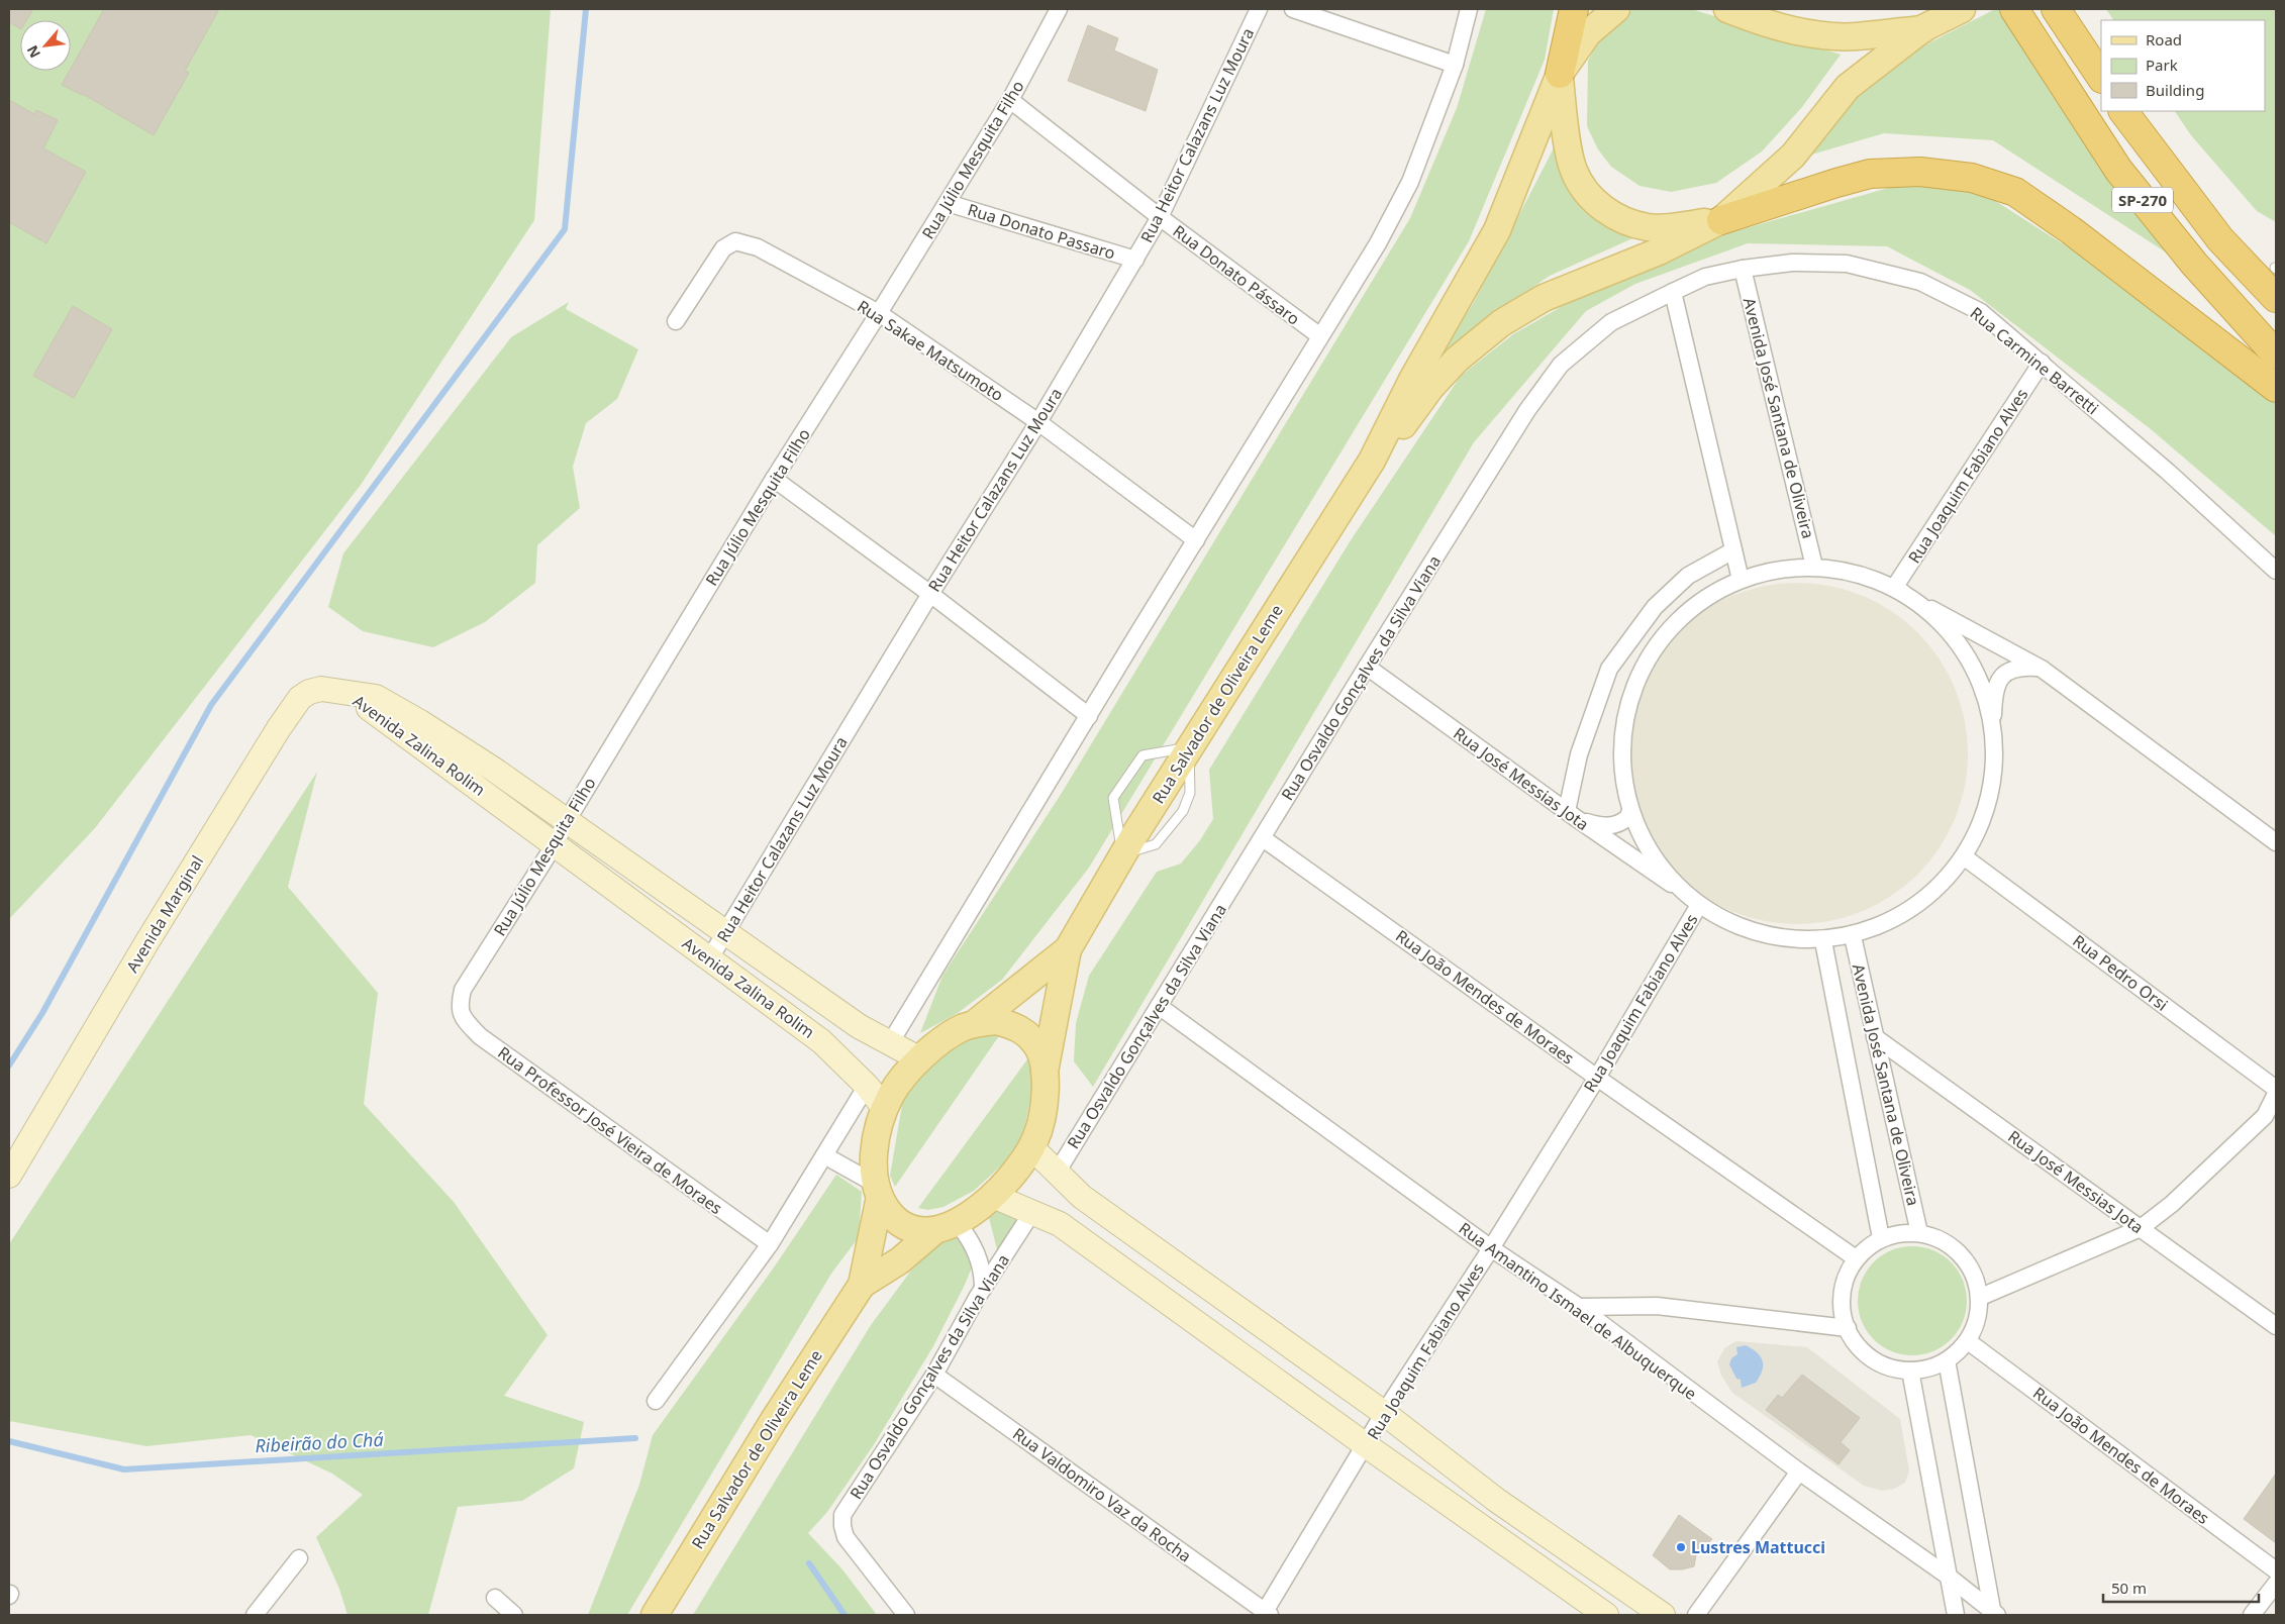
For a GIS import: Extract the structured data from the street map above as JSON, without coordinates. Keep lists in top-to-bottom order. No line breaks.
{"streets":{"highway":["SP-270"],"main road":["Rua Salvador de Oliveira Leme","Avenida Zalina Rolim","Avenida Marginal"],"street":["Rua Heitor Calazans Luz Moura","Rua Júlio Mesquita Filho","Rua Donato Passaro","Rua Donato Pássaro","Rua Sakae Matsumoto","Rua Carmine Barretti","Avenida José Santana de Oliveira","Rua Joaquim Fabiano Alves","Rua Osvaldo Gonçalves da Silva Viana","Rua José Messias Jota","Rua Pedro Orsi","Rua João Mendes de Moraes","Rua Professor José Vieira de Moraes","Rua Amantino Ismael de Albuquerque","Rua Valdomiro Vaz da Rocha"]},"crossings":[["Rua Heitor Calazans Luz Moura","Rua Donato Passaro"],["Rua Heitor Calazans Luz Moura","Rua Donato Pássaro"],["Rua Heitor Calazans Luz Moura","Rua Sakae Matsumoto"],["Rua Heitor Calazans Luz Moura","Avenida Zalina Rolim"],["Rua Júlio Mesquita Filho","Rua Donato Passaro"],["Rua Júlio Mesquita Filho","Rua Donato Pássaro"],["Rua Júlio Mesquita Filho","Rua Sakae Matsumoto"],["Rua Júlio Mesquita Filho","Avenida Zalina Rolim"],["Rua Júlio Mesquita Filho","Rua Professor José Vieira de Moraes"],["Rua Carmine Barretti","Avenida José Santana de Oliveira"],["Rua Carmine Barretti","Rua Joaquim Fabiano Alves"],["Rua Carmine Barretti","Rua Osvaldo Gonçalves da Silva Viana"],["Avenida José Santana de Oliveira","Rua Osvaldo Gonçalves da Silva Viana"],["Avenida José Santana de Oliveira","Rua José Messias Jota"],["Avenida José Santana de Oliveira","Rua João Mendes de Moraes"],["Rua Joaquim Fabiano Alves","Rua José Messias Jota"],["Rua Joaquim Fabiano Alves","Rua João Mendes de Moraes"],["Rua Joaquim Fabiano Alves","Rua Amantino Ismael de Albuquerque"],["Rua Joaquim Fabiano Alves","Rua Valdomiro Vaz da Rocha"],["Rua Osvaldo Gonçalves da Silva Viana","Rua José Messias Jota"],["Rua Osvaldo Gonçalves da Silva Viana","Rua João Mendes de Moraes"],["Rua Osvaldo Gonçalves da Silva Viana","Rua Amantino Ismael de Albuquerque"],["Rua Osvaldo Gonçalves da Silva Viana","Rua Valdomiro Vaz da Rocha"],["Avenida Zalina Rolim","Avenida Marginal"],["Rua José Messias Jota","Rua Pedro Orsi"]],"water":["Ribeirão do Chá"],"places":["Lustres Mattucci"],"legend":["Road","Park","Building"],"scale_bar":"50 m","north":"bottom left"}
